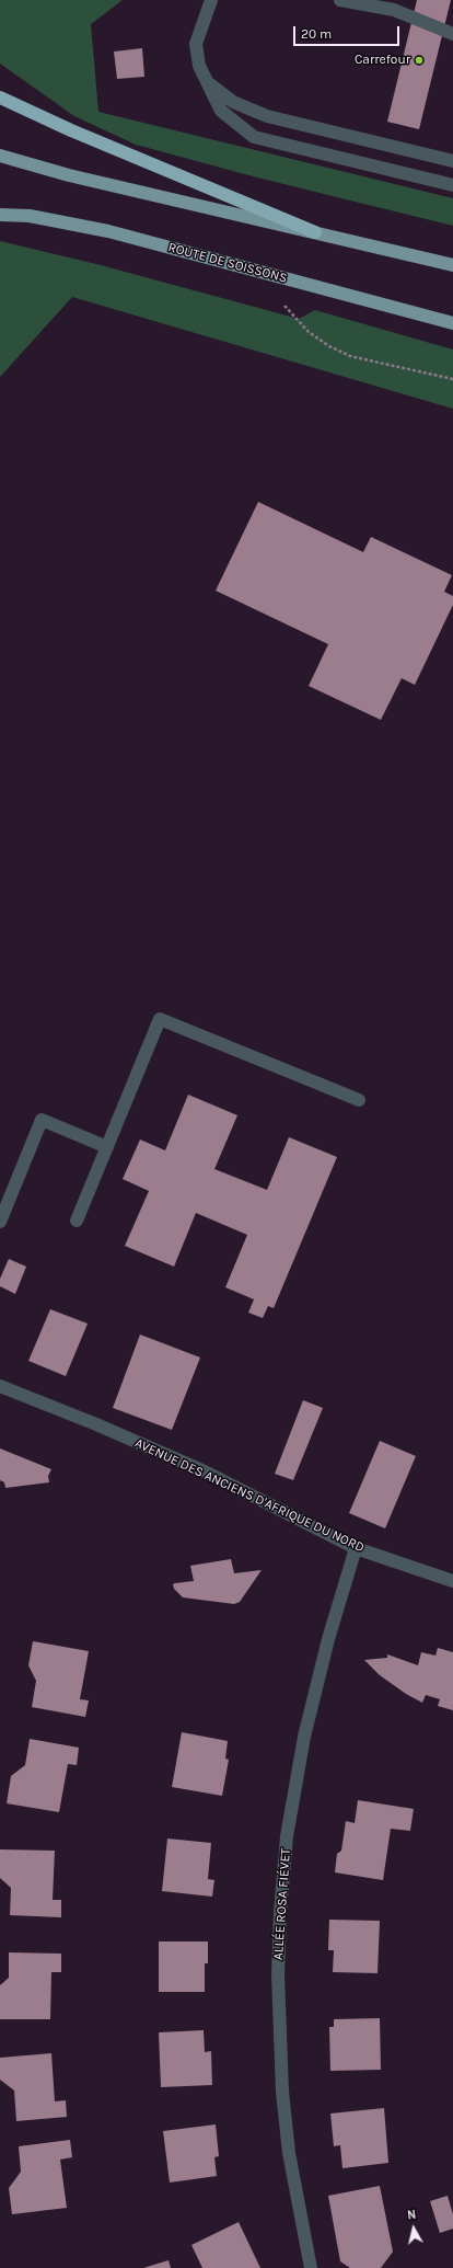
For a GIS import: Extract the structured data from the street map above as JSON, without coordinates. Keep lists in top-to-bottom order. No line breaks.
{"streets":{"main road":["ROUTE DE SOISSONS"],"street":["AVENUE DES ANCIENS D'AFRIQUE DU NORD","ALLÉE ROSA FIÉVET"]},"crossings":[["AVENUE DES ANCIENS D'AFRIQUE DU NORD","ALLÉE ROSA FIÉVET"]],"places":["Carrefour"],"scale_bar":"20 m","north":"top"}
